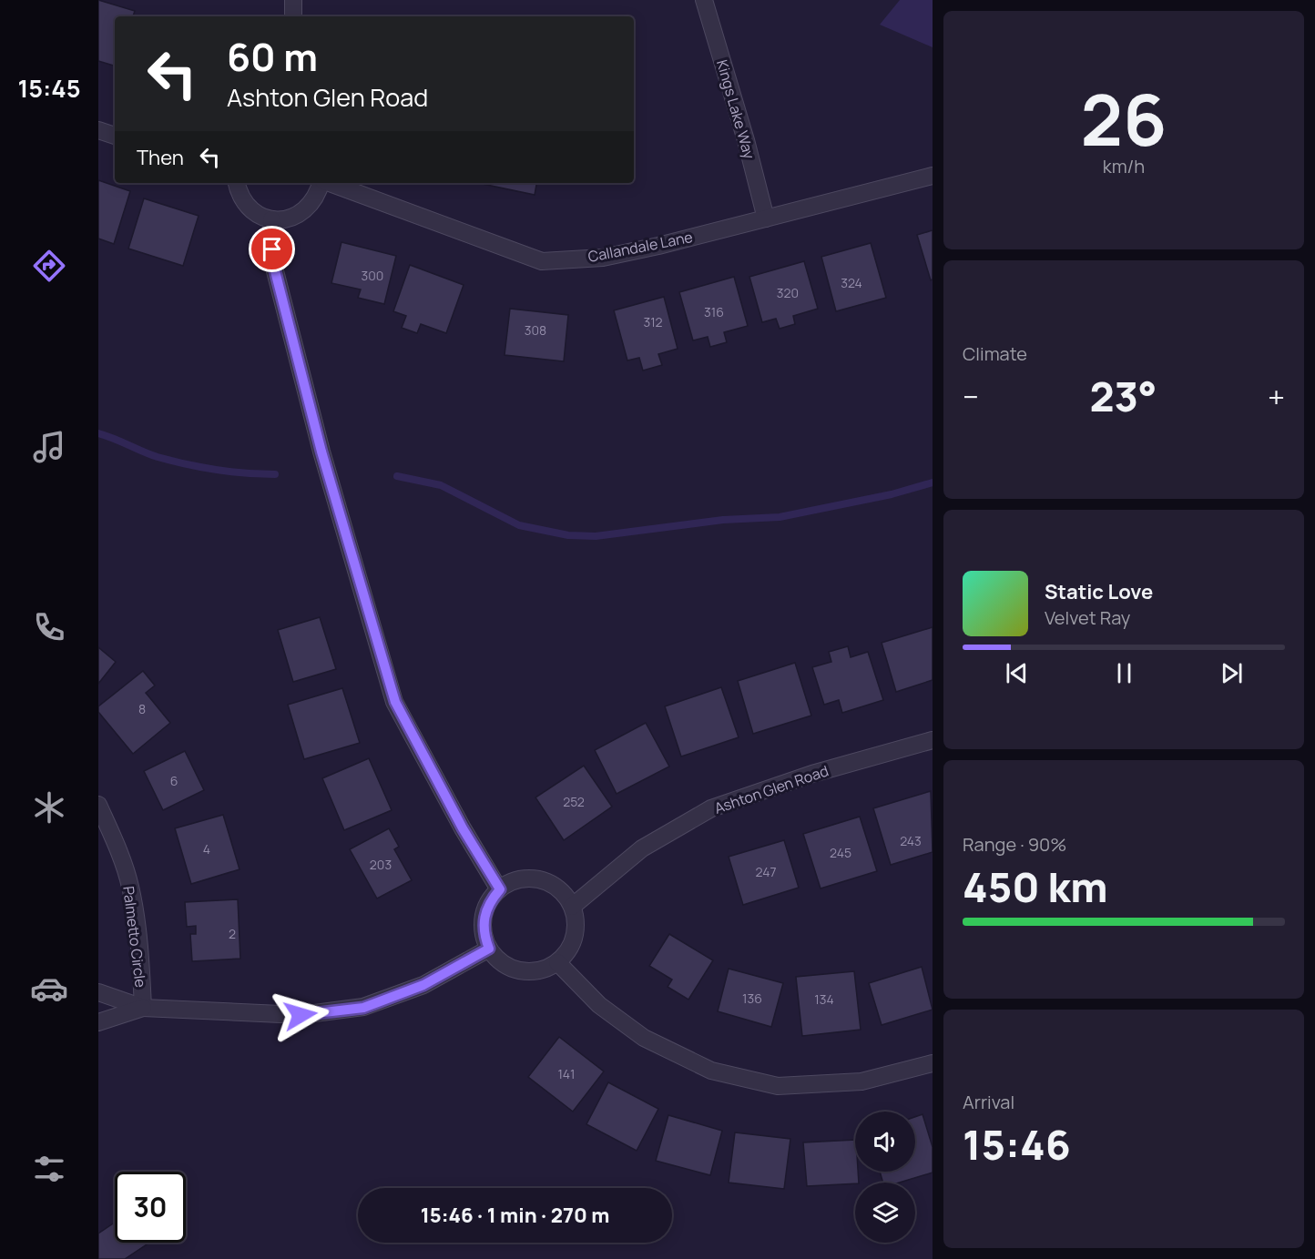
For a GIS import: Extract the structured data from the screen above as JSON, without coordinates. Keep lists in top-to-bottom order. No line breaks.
{"streets":{"street":["Kings Lake Way","Callandale Lane","Ashton Glen Road","Palmetto Circle"]},"crossings":[["Kings Lake Way","Callandale Lane"]],"house_numbers":["300","324","320","316","312","308","8","6","252","243","4","245","203","247","2","136","134","141"],"page":{"tabs":"15:45","tile":[["26","km/h"],"Climate",["Range · 90%","450 km"],["Arrival","15:46"]],"turn":["60 m","Ashton Glen Road"],"then":"Then","heat":["−","23°","+"],"song":["Static Love","Velvet Ray"],"limit":"30","trip":"15:46 · 1 min · 270 m"}}
